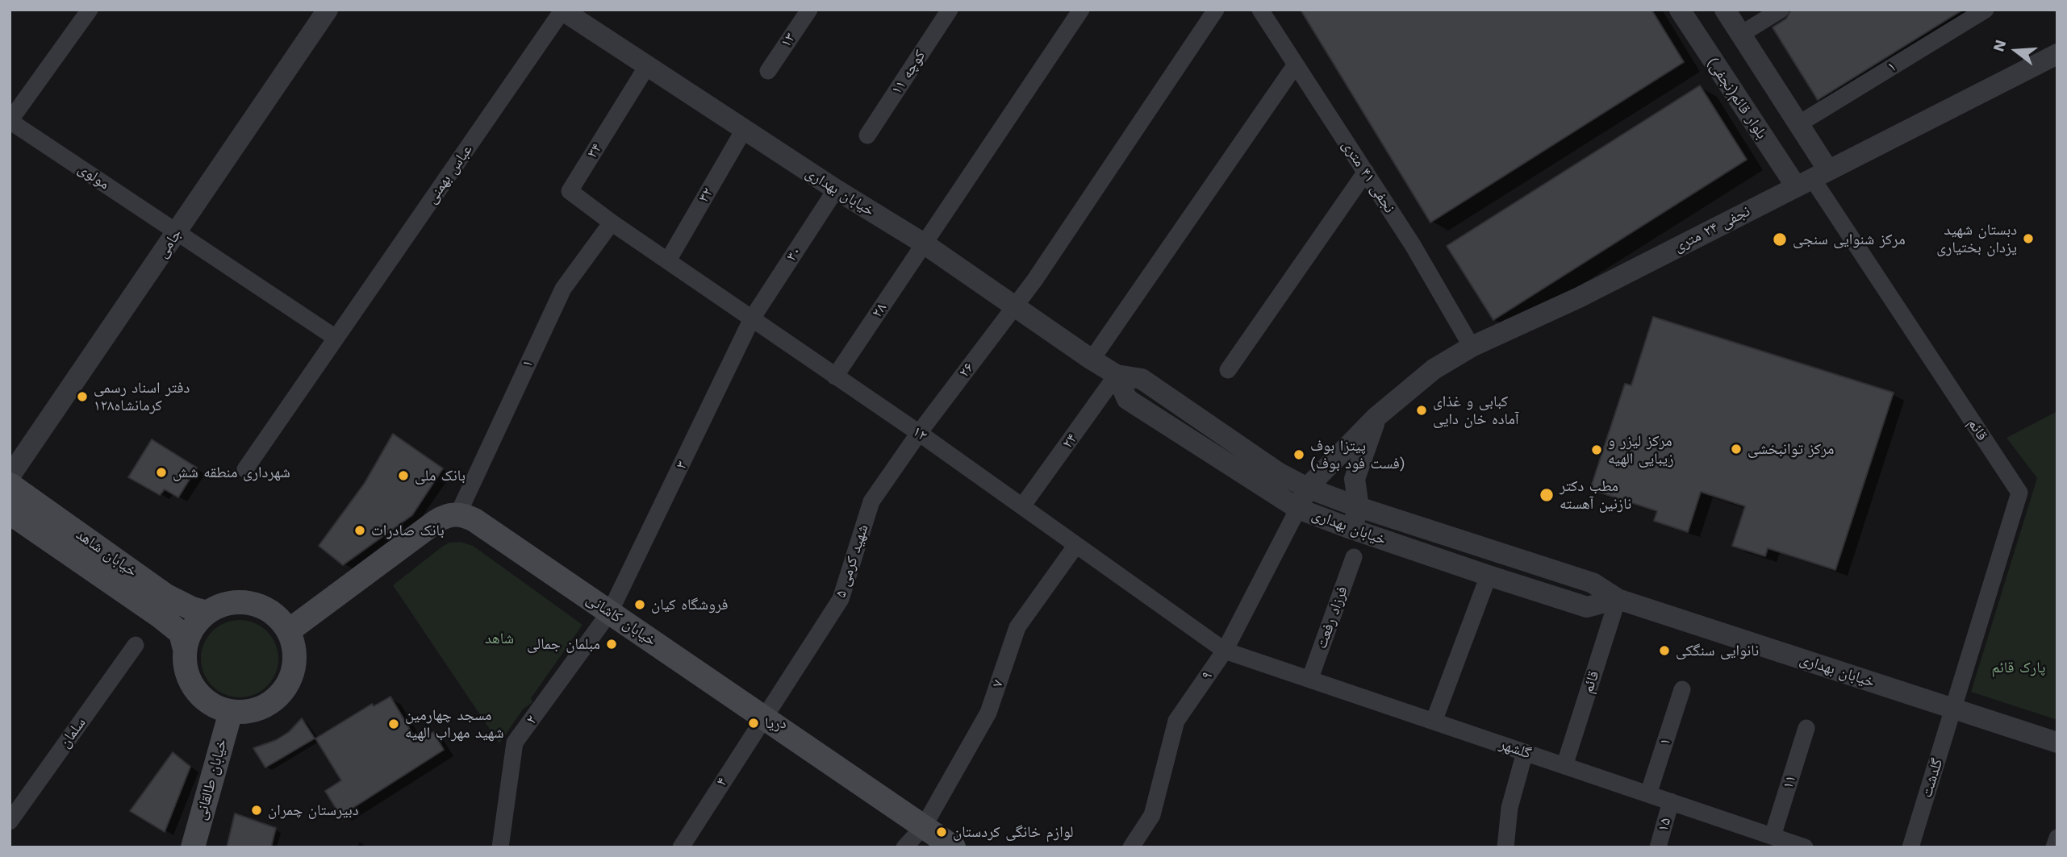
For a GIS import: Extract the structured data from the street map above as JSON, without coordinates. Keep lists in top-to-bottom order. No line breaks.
{"streets":{"main road":["خیابان شاهد","خیابان کاشانی","خیابان طالقانی"],"street":["۱۳","۱","کوچه ۱۱","بلوار قائم(نجفی)","۳۴","عباس بهمنی","مولوی","نجفی ۴۱ متری","خیابان بهداری","۳۲","نجفی ۲۴ متری","جامی","۳۰","۲۸","۲۶","قائم","۱۲","۲۴","۳","۵ شهید کرمی","فرزاد رفعت","۹","۷","۲","سلمان","گلشهر","گلدشت","۴","۱۱","۱۵"]},"crossings":[["۱","۳۴"],["۱","۱۲"],["۱","خیابان کاشانی"],["۱","گلشهر"],["بلوار قائم(نجفی)","نجفی ۲۴ متری"],["بلوار قائم(نجفی)","قائم"],["۳۴","خیابان بهداری"],["۳۴","۱۲"],["عباس بهمنی","خیابان بهداری"],["مولوی","جامی"],["نجفی ۴۱ متری","نجفی ۲۴ متری"],["خیابان بهداری","۳۲"],["خیابان بهداری","نجفی ۲۴ متری"],["خیابان بهداری","۳۰"],["خیابان بهداری","۲۸"],["خیابان بهداری","۲۶"],["خیابان بهداری","قائم"],["خیابان بهداری","۲۴"],["خیابان بهداری","۹"],["خیابان بهداری","گلدشت"],["۳۲","۱۲"],["نجفی ۲۴ متری","قائم"],["۳۰","۱۲"],["۳۰","۳"],["۲۸","۱۲"],["۲۶","۱۲"],["۲۶","۵ شهید کرمی"],["قائم","گلشهر"],["قائم","گلدشت"],["۱۲","۲۴"],["۱۲","۳"],["۱۲","۵ شهید کرمی"],["۱۲","۹"],["۱۲","۷"],["۱۲","گلشهر"],["۳","خیابان کاشانی"],["۳","۲"],["خیابان شاهد","خیابان طالقانی"],["۵ شهید کرمی","خیابان کاشانی"],["۵ شهید کرمی","۴"],["فرزاد رفعت","گلشهر"],["خیابان کاشانی","۷"],["خیابان کاشانی","۲"],["خیابان کاشانی","۴"],["۹","گلشهر"],["گلشهر","۱۱"],["گلشهر","۱۵"]],"parks":["شاهد","پارک قائم"],"places":["دبستان شهید یزدان بختیاری","مرکز شنوایی سنجی","دفتر اسناد رسمی ۱۲۸کرمانشاه","کبابی و غذای آماده خان دایی","مرکز توانبخشی","مرکز لیزر و زیبایی الهیه","پیتزا بوف (فست فود بوف)","شهرداری منطقه شش","بانک ملی","مطب دکتر نازنین آهسته","بانک صادرات","فروشگاه کیان","مبلمان جمالی","نانوایی سنگکی","دریا","مسجد چهارمین شهید مهراب الهیه","دبیرستان چمران","لوازم خانگی کردستان"],"north":"left"}
